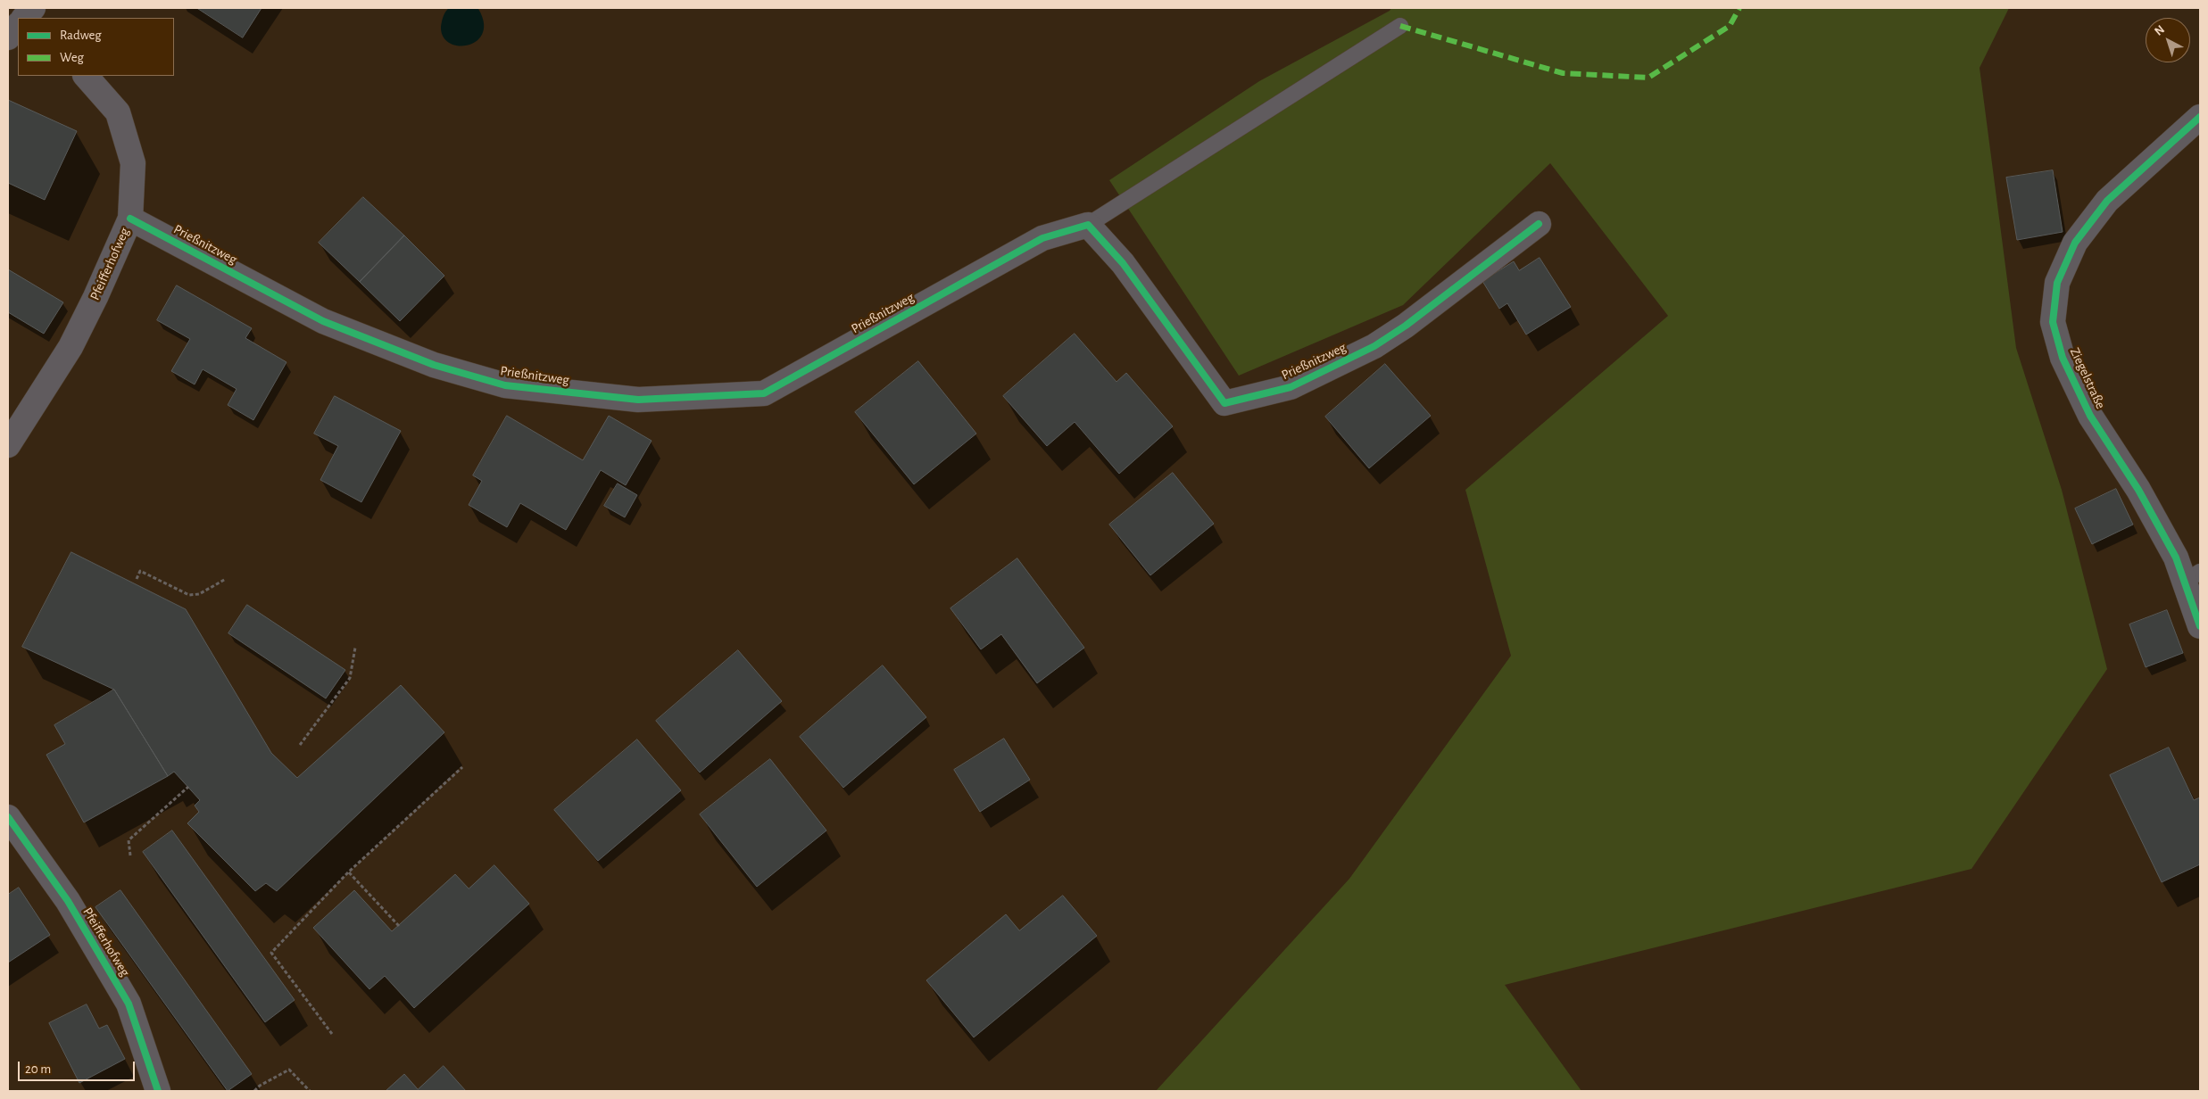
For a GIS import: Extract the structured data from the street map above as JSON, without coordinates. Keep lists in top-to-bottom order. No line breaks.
{"streets":{"street":["Prießnitzweg","Pfeifferhofweg","Ziegelstraße"]},"crossings":[["Prießnitzweg","Pfeifferhofweg"]],"legend":["Radweg","Weg"],"scale_bar":"20 m","north":"top left"}
